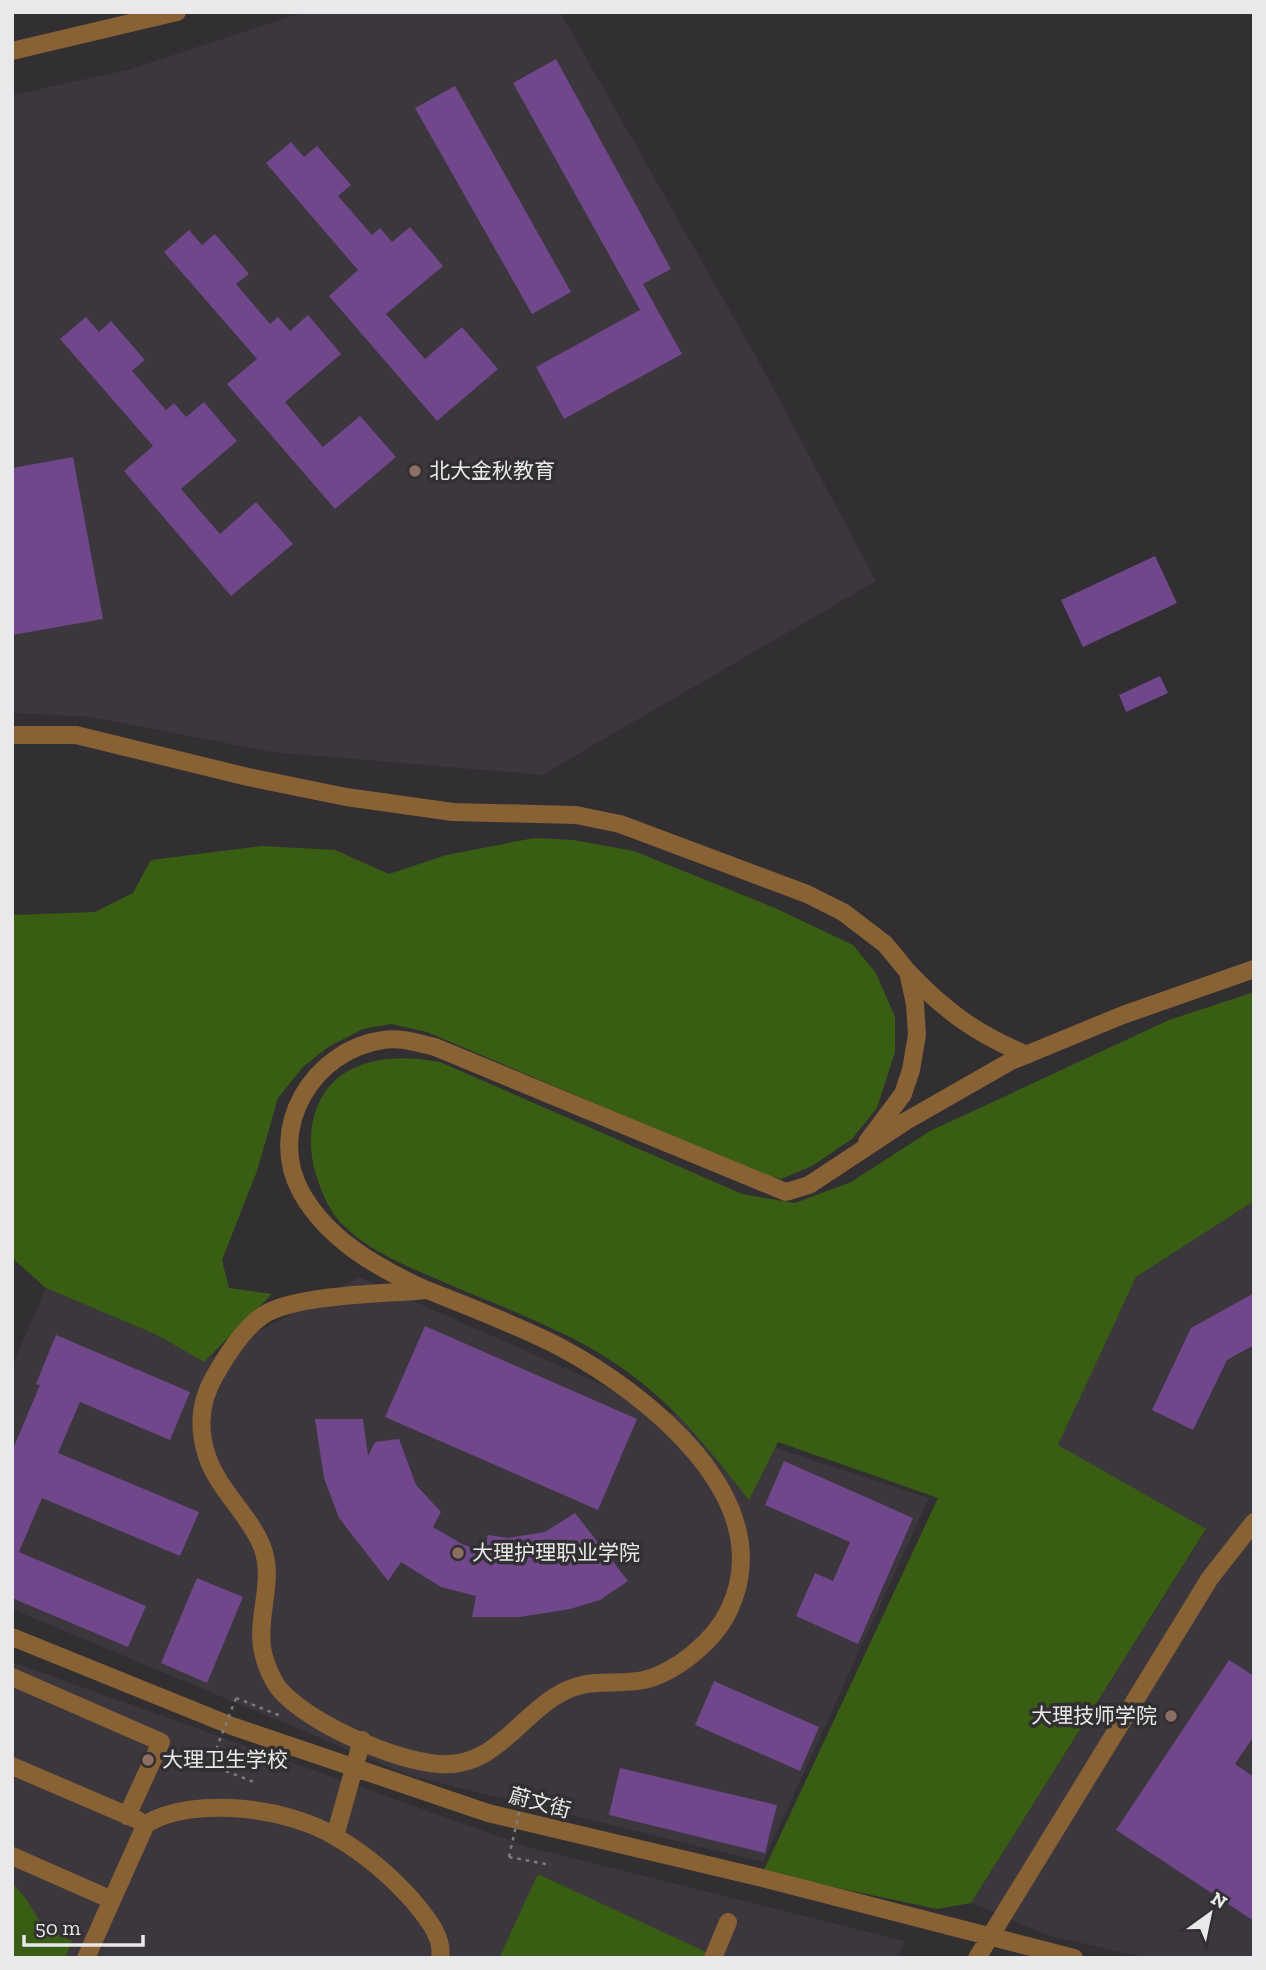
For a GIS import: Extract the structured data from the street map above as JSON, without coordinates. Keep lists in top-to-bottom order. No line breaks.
{"streets":{"street":["蔚文街"]},"places":["北大金秋教育","大理护理职业学院","大理技师学院","大理卫生学校"],"scale_bar":"50 m","north":"top right"}
